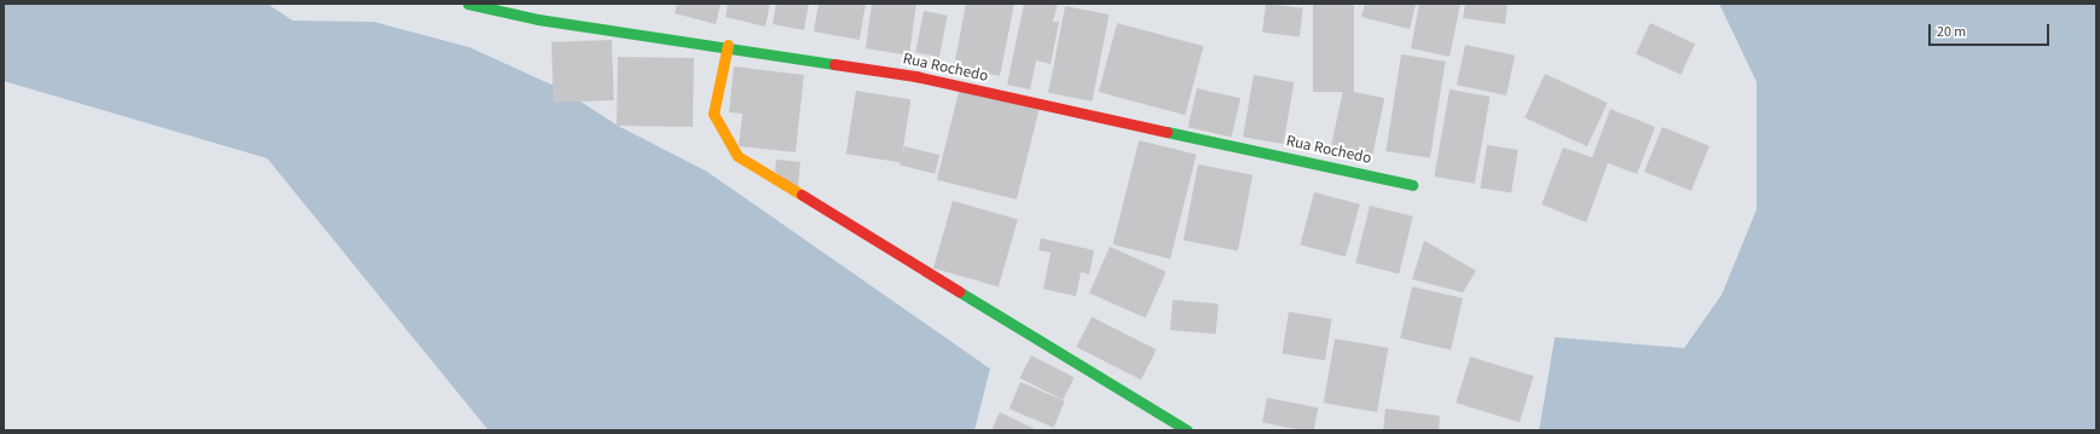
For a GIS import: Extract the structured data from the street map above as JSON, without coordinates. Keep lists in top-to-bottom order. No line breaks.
{"streets":{"street":["Rua Rochedo"]},"scale_bar":"20 m"}
